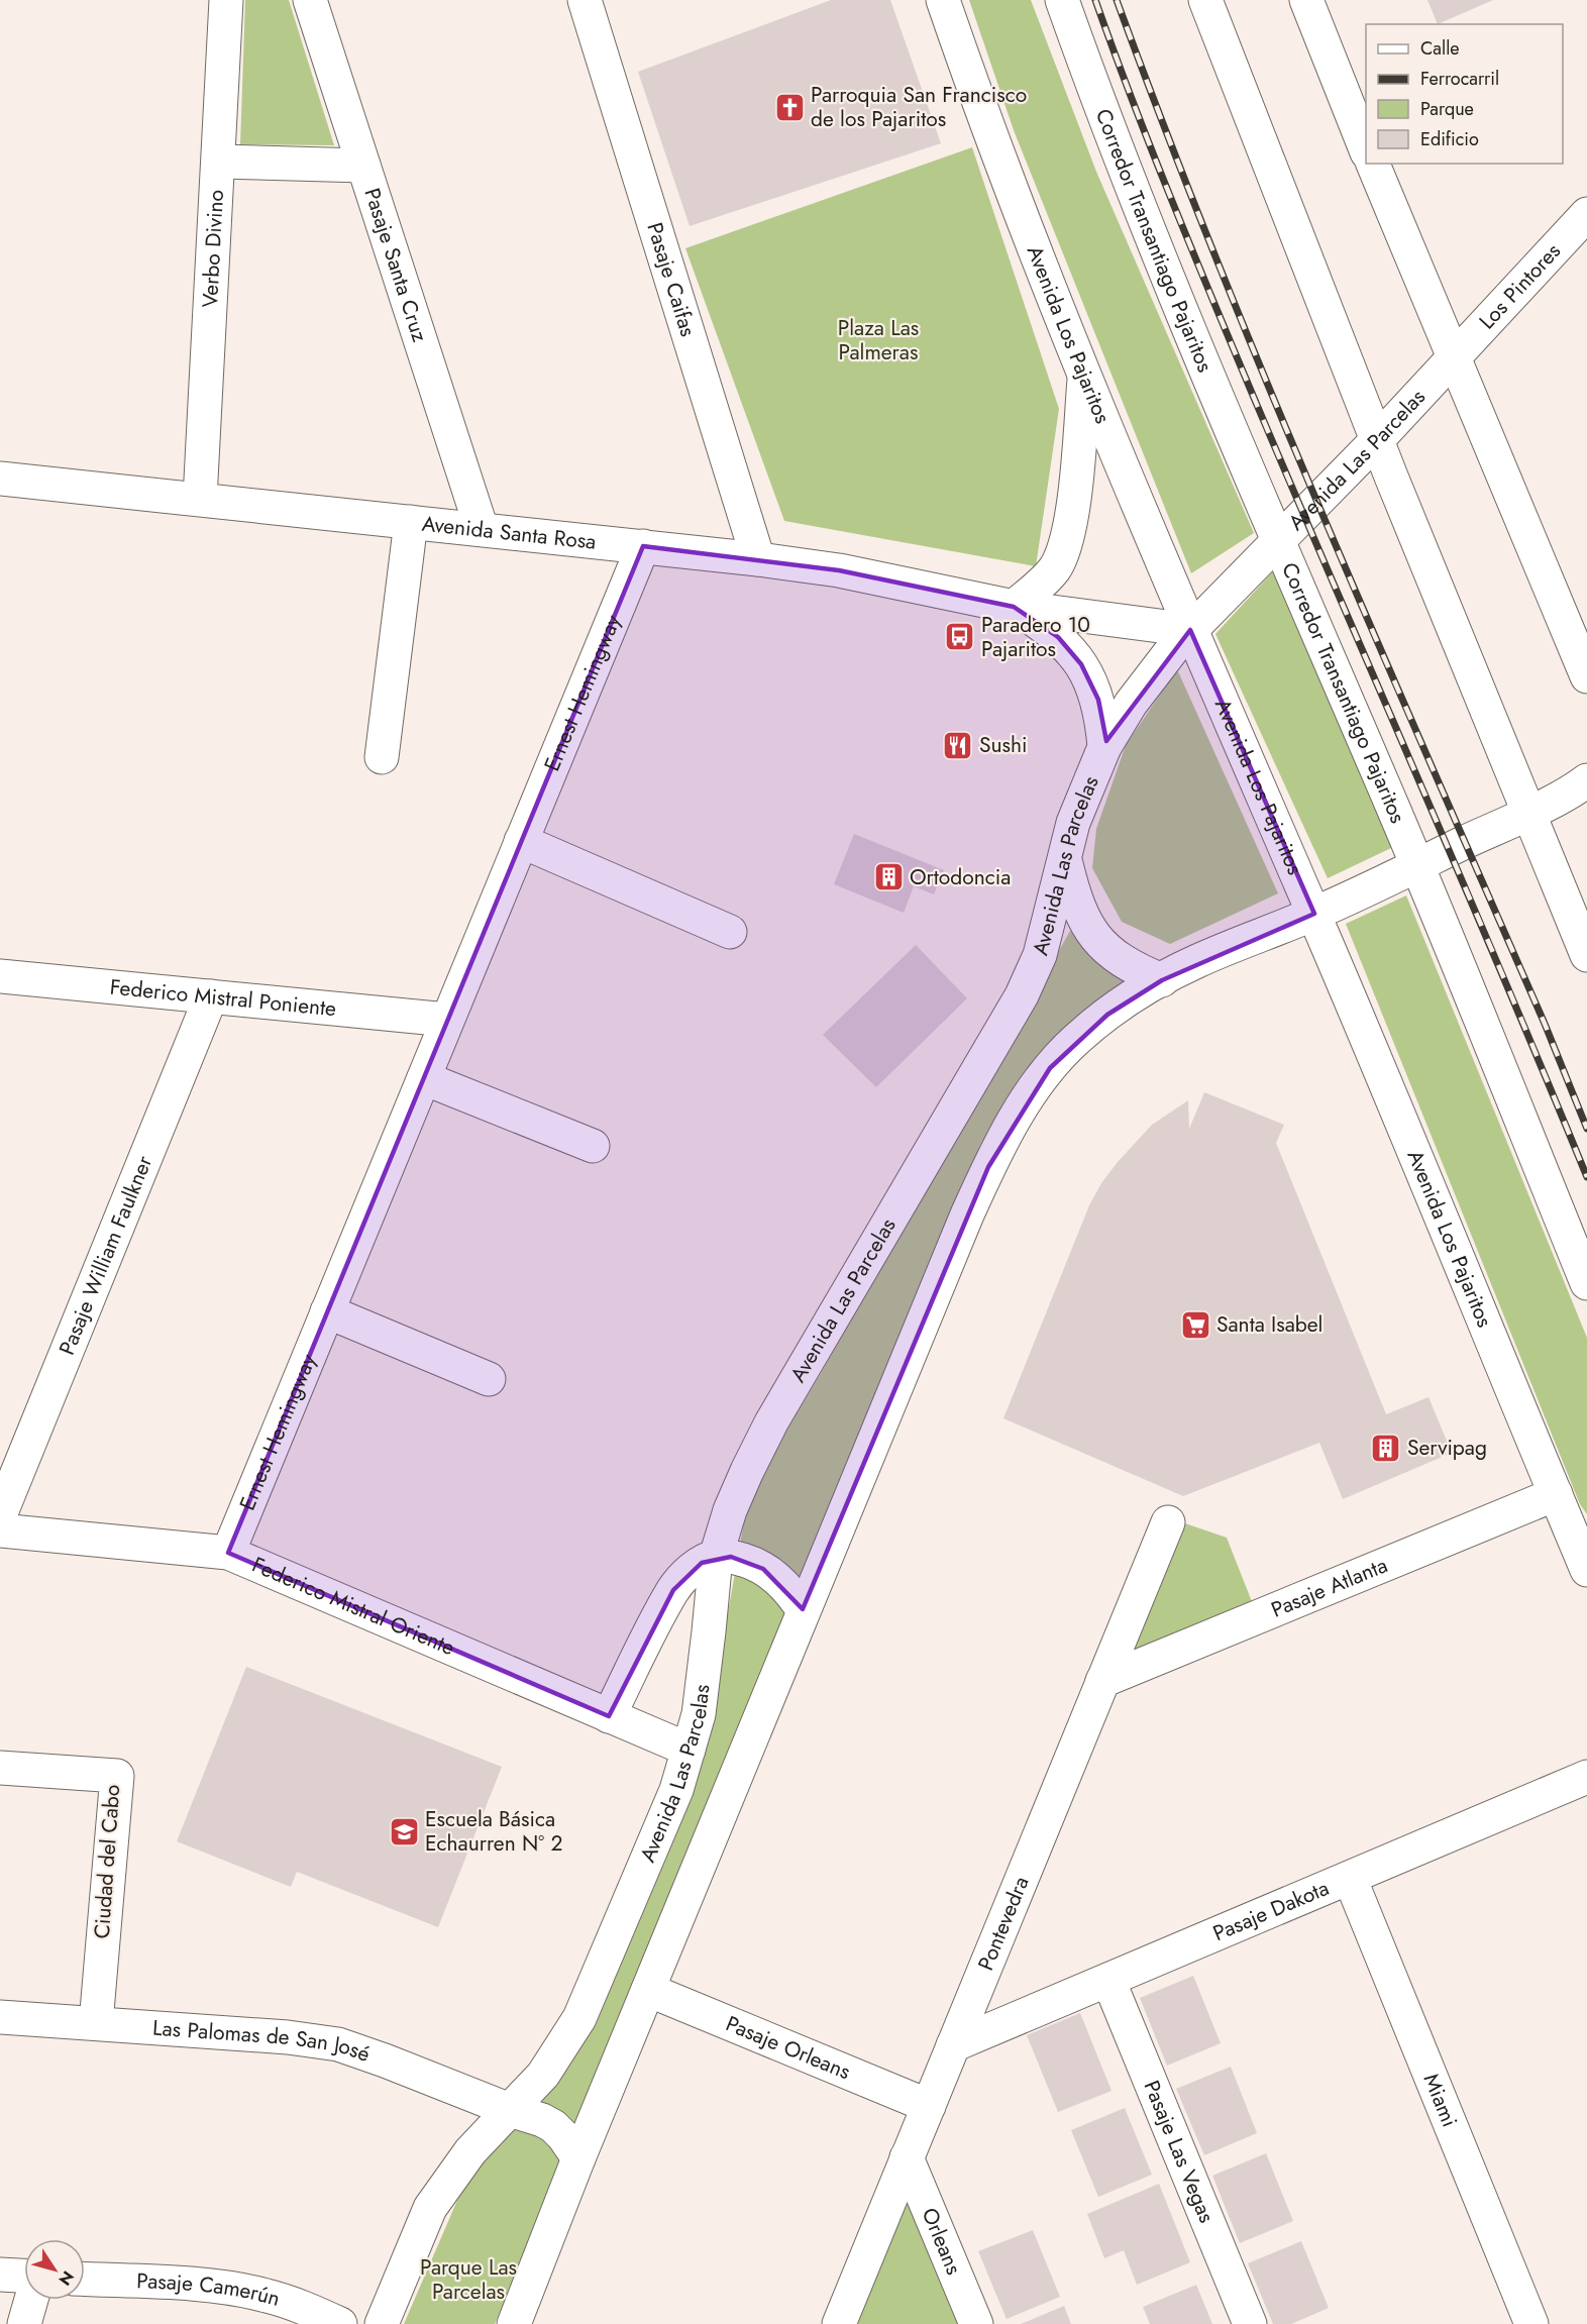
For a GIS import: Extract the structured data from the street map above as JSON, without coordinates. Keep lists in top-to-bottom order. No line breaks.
{"streets":{"street":["Corredor Transantiago Pajaritos","Verbo Divino","Pasaje Santa Cruz","Pasaje Caifas","Los Pintores","Avenida Los Pajaritos","Avenida Las Parcelas","Avenida Santa Rosa","Ernest Hemingway","Federico Mistral Poniente","Pasaje William Faulkner","Pasaje Atlanta","Federico Mistral Oriente","Ciudad del Cabo","Pasaje Dakota","Pontevedra","Las Palomas de San José","Pasaje Orleans","Miami","Pasaje Las Vegas","Orleans","Pasaje Camerún"]},"crossings":[["Corredor Transantiago Pajaritos","Avenida Las Parcelas"],["Verbo Divino","Avenida Santa Rosa"],["Pasaje Santa Cruz","Avenida Santa Rosa"],["Pasaje Caifas","Avenida Santa Rosa"],["Los Pintores","Avenida Las Parcelas"],["Avenida Los Pajaritos","Avenida Las Parcelas"],["Avenida Los Pajaritos","Avenida Santa Rosa"],["Avenida Los Pajaritos","Pasaje Atlanta"],["Avenida Las Parcelas","Avenida Santa Rosa"],["Avenida Las Parcelas","Federico Mistral Oriente"],["Avenida Las Parcelas","Las Palomas de San José"],["Avenida Santa Rosa","Ernest Hemingway"],["Ernest Hemingway","Federico Mistral Poniente"],["Ernest Hemingway","Federico Mistral Oriente"],["Federico Mistral Poniente","Pasaje William Faulkner"],["Pasaje Atlanta","Pontevedra"],["Ciudad del Cabo","Las Palomas de San José"],["Pasaje Dakota","Pontevedra"],["Pasaje Dakota","Miami"],["Pasaje Dakota","Pasaje Las Vegas"],["Pontevedra","Pasaje Orleans"],["Pontevedra","Orleans"]],"parks":["Plaza Las Palmeras","Parque Las Parcelas"],"places":{"church":["Parroquia San Francisco de los Pajaritos"],"bus stop":["Paradero 10 Pajaritos"],"restaurant":["Sushi"],"building":["Ortodoncia","Servipag"],"supermarket":["Santa Isabel"],"school or university":["Escuela Básica Echaurren Nº 2"]},"legend":["Calle","Ferrocarril","Parque","Edificio"],"north":"bottom right"}
